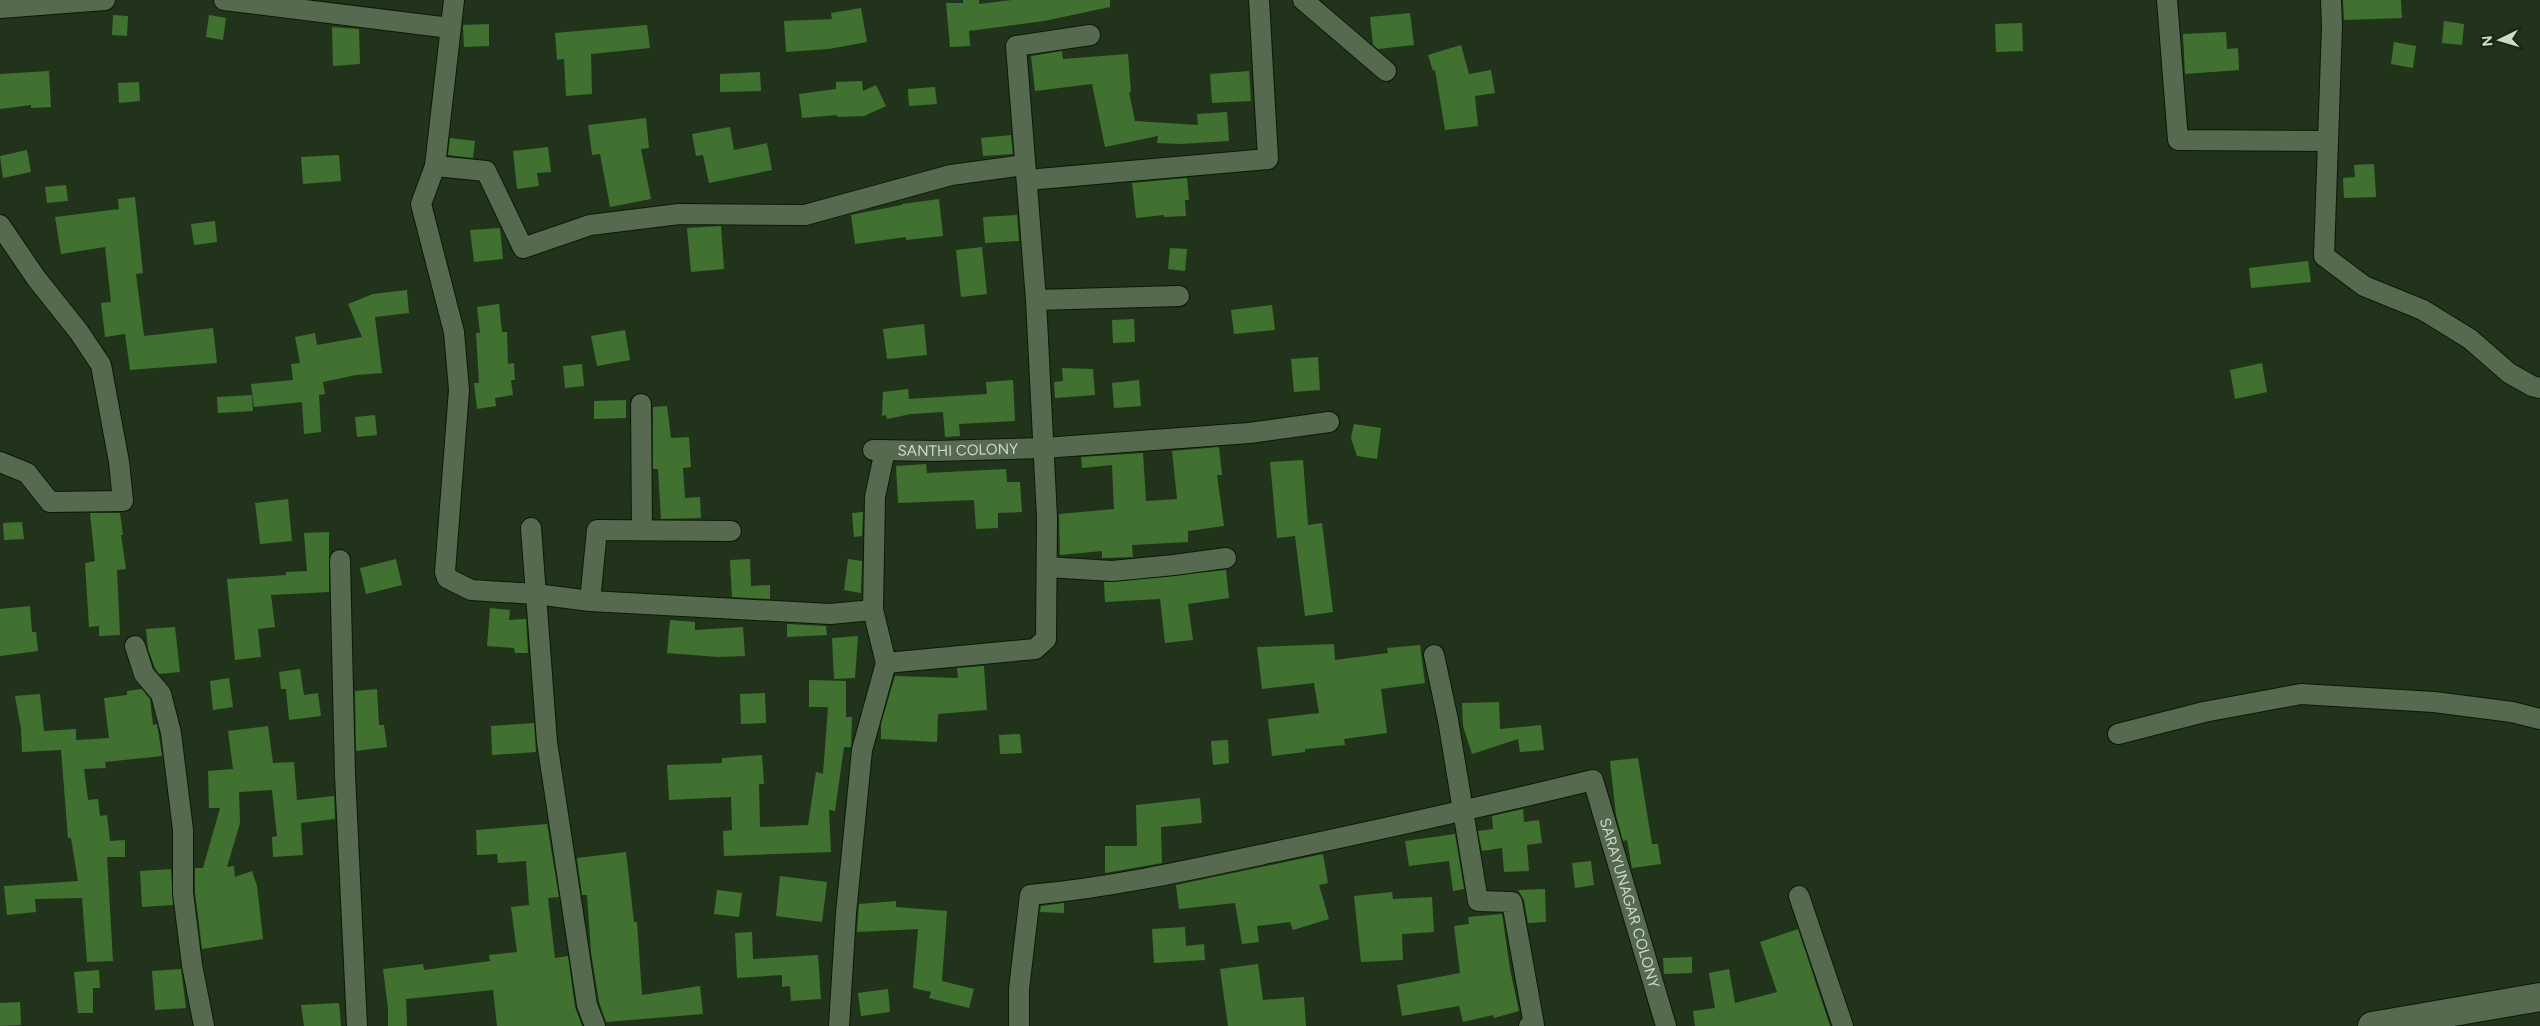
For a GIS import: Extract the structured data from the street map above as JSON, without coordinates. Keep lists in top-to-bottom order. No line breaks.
{"streets":{"street":["SANTHI COLONY","SARAYUNAGAR COLONY"]},"north":"left"}
